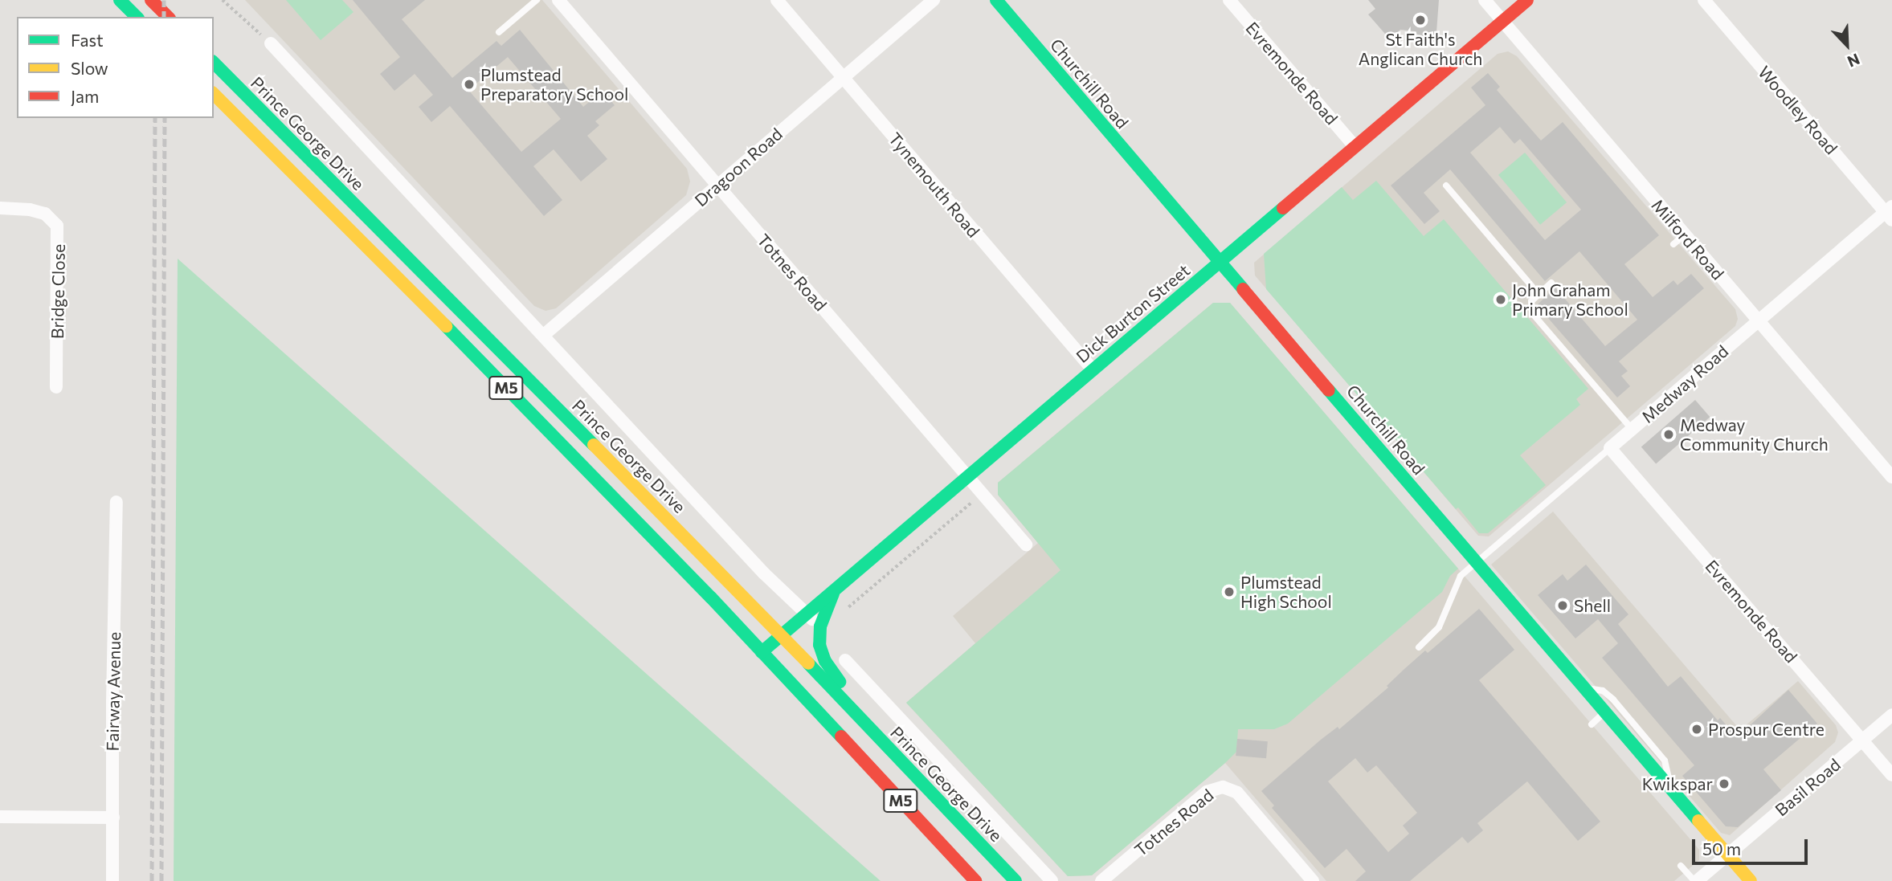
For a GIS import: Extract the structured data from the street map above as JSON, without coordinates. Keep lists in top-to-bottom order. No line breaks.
{"streets":{"main road":["Churchill Road","Prince George Drive","Dick Burton Street","M5"],"street":["Evremonde Road","Woodley Road","Dragoon Road","Tynemouth Road","Milford Road","Totnes Road","Bridge Close","Medway Road","Fairway Avenue","Basil Road"]},"crossings":[["Evremonde Road","Dick Burton Street"],["Evremonde Road","Medway Road"],["Evremonde Road","Basil Road"],["Churchill Road","Dick Burton Street"],["Churchill Road","Medway Road"],["Churchill Road","Basil Road"],["Woodley Road","Medway Road"],["Prince George Drive","Dragoon Road"],["Prince George Drive","Dick Burton Street"],["Dragoon Road","Tynemouth Road"],["Dragoon Road","Totnes Road"],["Tynemouth Road","Dick Burton Street"],["Milford Road","Dick Burton Street"],["Milford Road","Medway Road"],["Totnes Road","Dick Burton Street"],["Dick Burton Street","M5"]],"places":["St Faith's Anglican Church","Plumstead Preparatory School","John Graham Primary School","Medway Community Church","Plumstead High School","Shell","Prospur Centre","Kwikspar"],"legend":["Fast","Slow","Jam"],"scale_bar":"50 m","north":"bottom right"}
